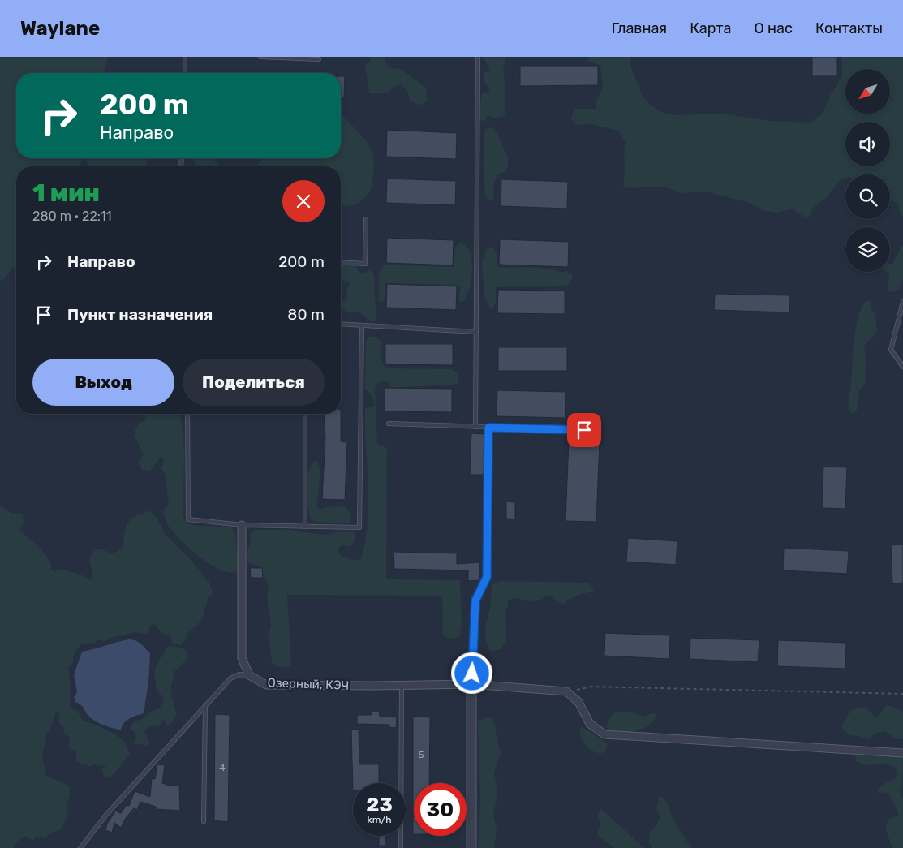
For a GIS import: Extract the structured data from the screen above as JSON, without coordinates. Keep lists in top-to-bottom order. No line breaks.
{"streets":{"street":["Озерный, КЭЧ"]},"house_numbers":["5","4"],"north":"bottom left","page":{"header":"Waylane","nav":["Главная","Карта","О нас","Контакты"],"turn":["200 m","Направо"],"heading":["1 мин","280 m · 22:11"],"list":[{"name":"Направо","value":"200 m"},{"name":"Пункт назначения","value":"80 m"}],"buttons":["Выход","Поделиться"],"speed":"23 km/h","limit":"30"}}
